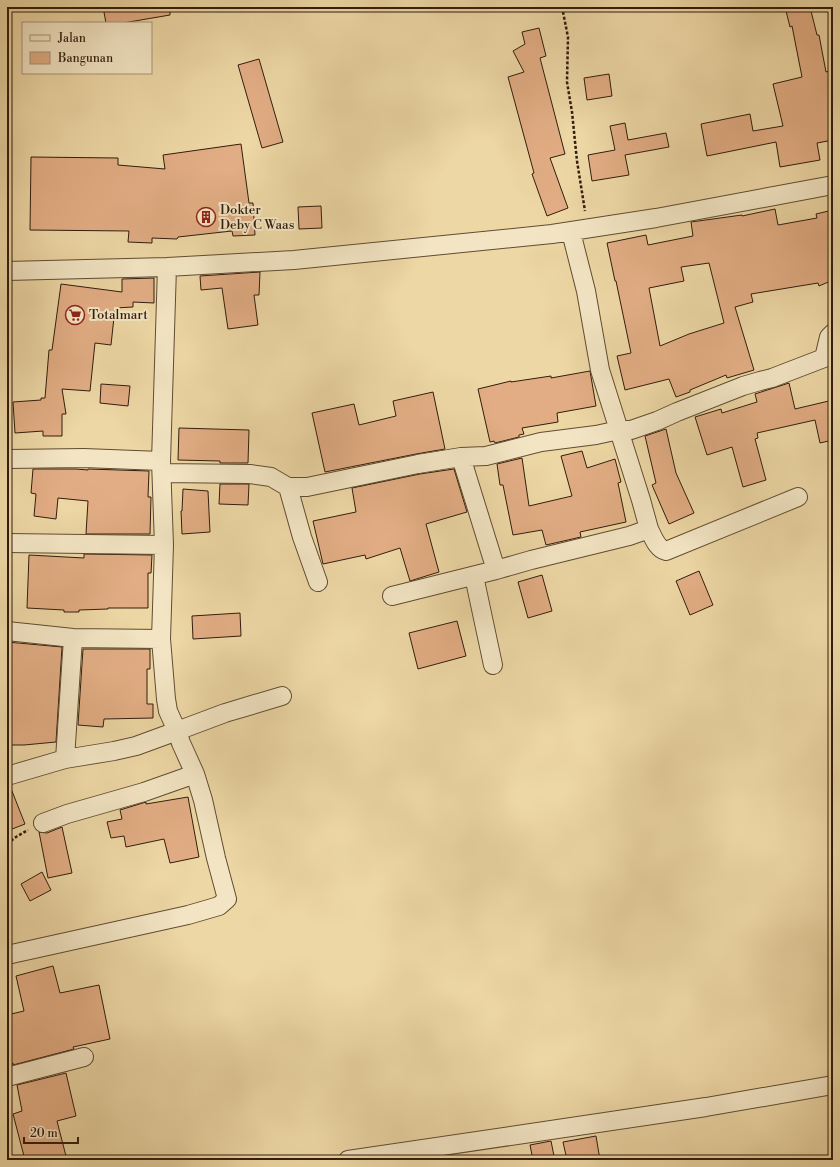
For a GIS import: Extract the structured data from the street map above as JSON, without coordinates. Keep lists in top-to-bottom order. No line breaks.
{"places":{"building":["Dokter Deby C Waas"],"supermarket":["Totalmart"]},"legend":["Jalan","Bangunan"],"scale_bar":"20 m"}
